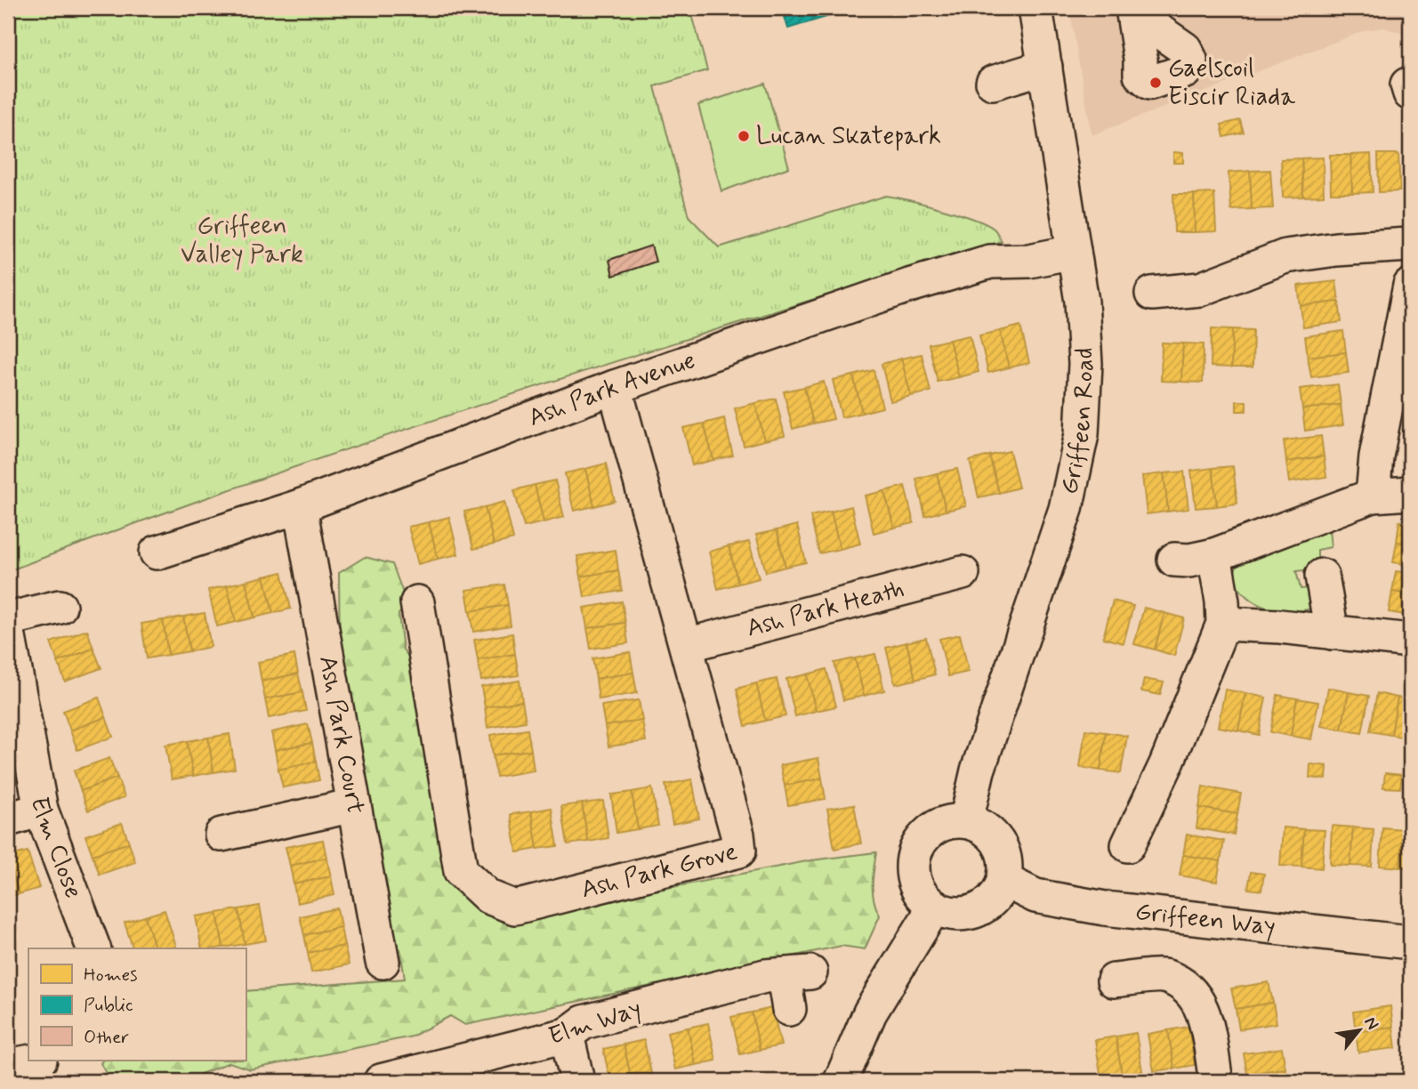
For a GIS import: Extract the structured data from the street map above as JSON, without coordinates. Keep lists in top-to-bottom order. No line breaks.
{"streets":{"street":["Ash Park Avenue","Griffeen Road","Ash Park Heath","Ash Park Court","Elm Close","Ash Park Grove","Griffeen Way","Elm Way"]},"crossings":[["Ash Park Avenue","Griffeen Road"],["Ash Park Avenue","Ash Park Court"],["Ash Park Avenue","Ash Park Grove"],["Griffeen Road","Griffeen Way"],["Ash Park Heath","Ash Park Grove"]],"parks":["Griffeen Valley Park"],"places":["Gaelscoil Eiscir Riada","Lucan Skatepark"],"legend":["Homes","Public","Other"],"north":"top right"}
